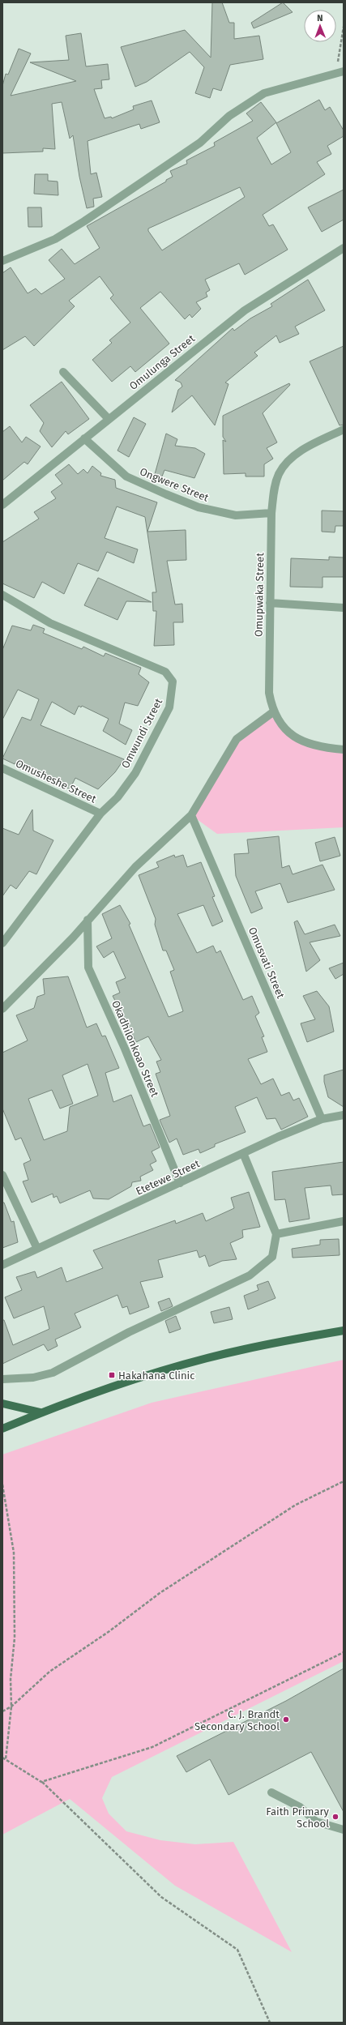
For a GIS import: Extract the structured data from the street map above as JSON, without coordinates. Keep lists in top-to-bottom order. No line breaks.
{"streets":{"street":["Omulunga Street","Ongwere Street","Omupwaka Street","Omwundi Street","Omusheshe Street","Omusvati Street","Okadhilonkoao Street","Etetewe Street"]},"crossings":[["Omulunga Street","Ongwere Street"],["Ongwere Street","Omupwaka Street"],["Omwundi Street","Omusheshe Street"],["Omusvati Street","Etetewe Street"],["Okadhilonkoao Street","Etetewe Street"]],"places":{"transit":["Hakahana Clinic"],"other":["C. J. Brandt Secondary School","Faith Primary School"]},"north":"top"}
